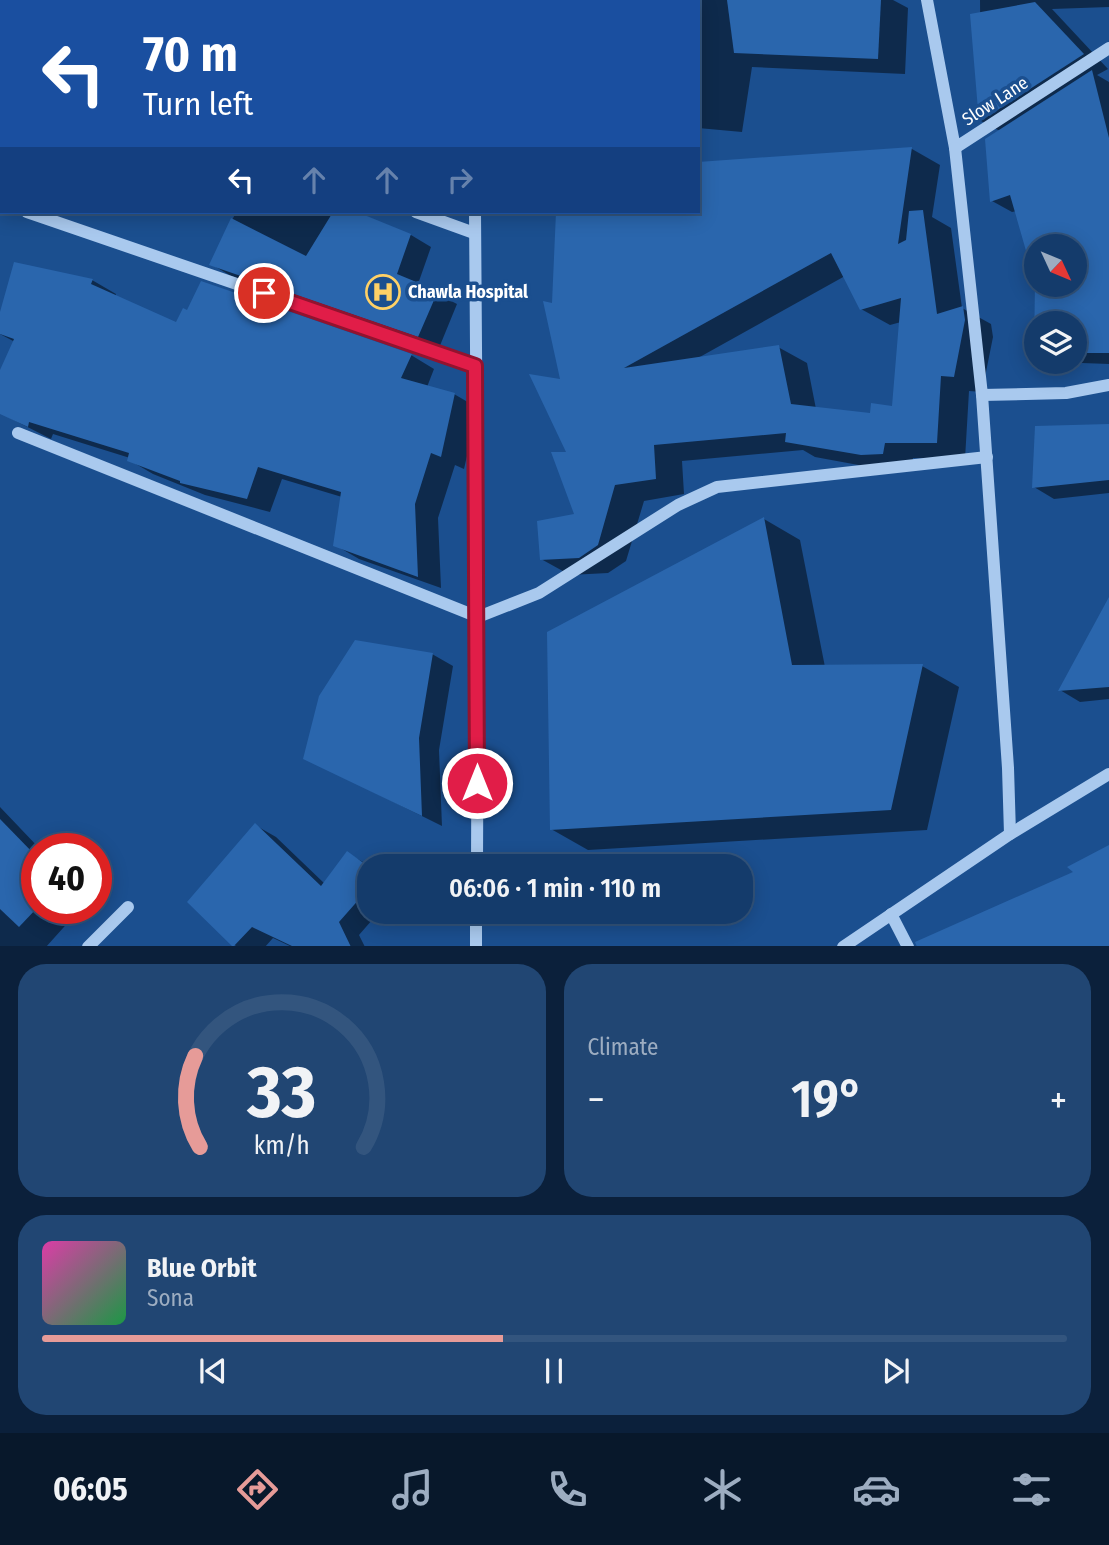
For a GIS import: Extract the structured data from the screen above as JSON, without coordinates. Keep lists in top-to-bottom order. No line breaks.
{"streets":{"street":["Slow Lane"]},"places":{"hospital":["Chawla Hospital"]},"north":"bottom right","page":{"turn":["70 m","Turn left"],"limit":"40","trip":"06:06 · 1 min · 110 m","tile":"Climate","heat":["−","19°","+"],"song":["Blue Orbit","Sona"],"tabs":"06:05","gauge":["33","km/h"]}}
